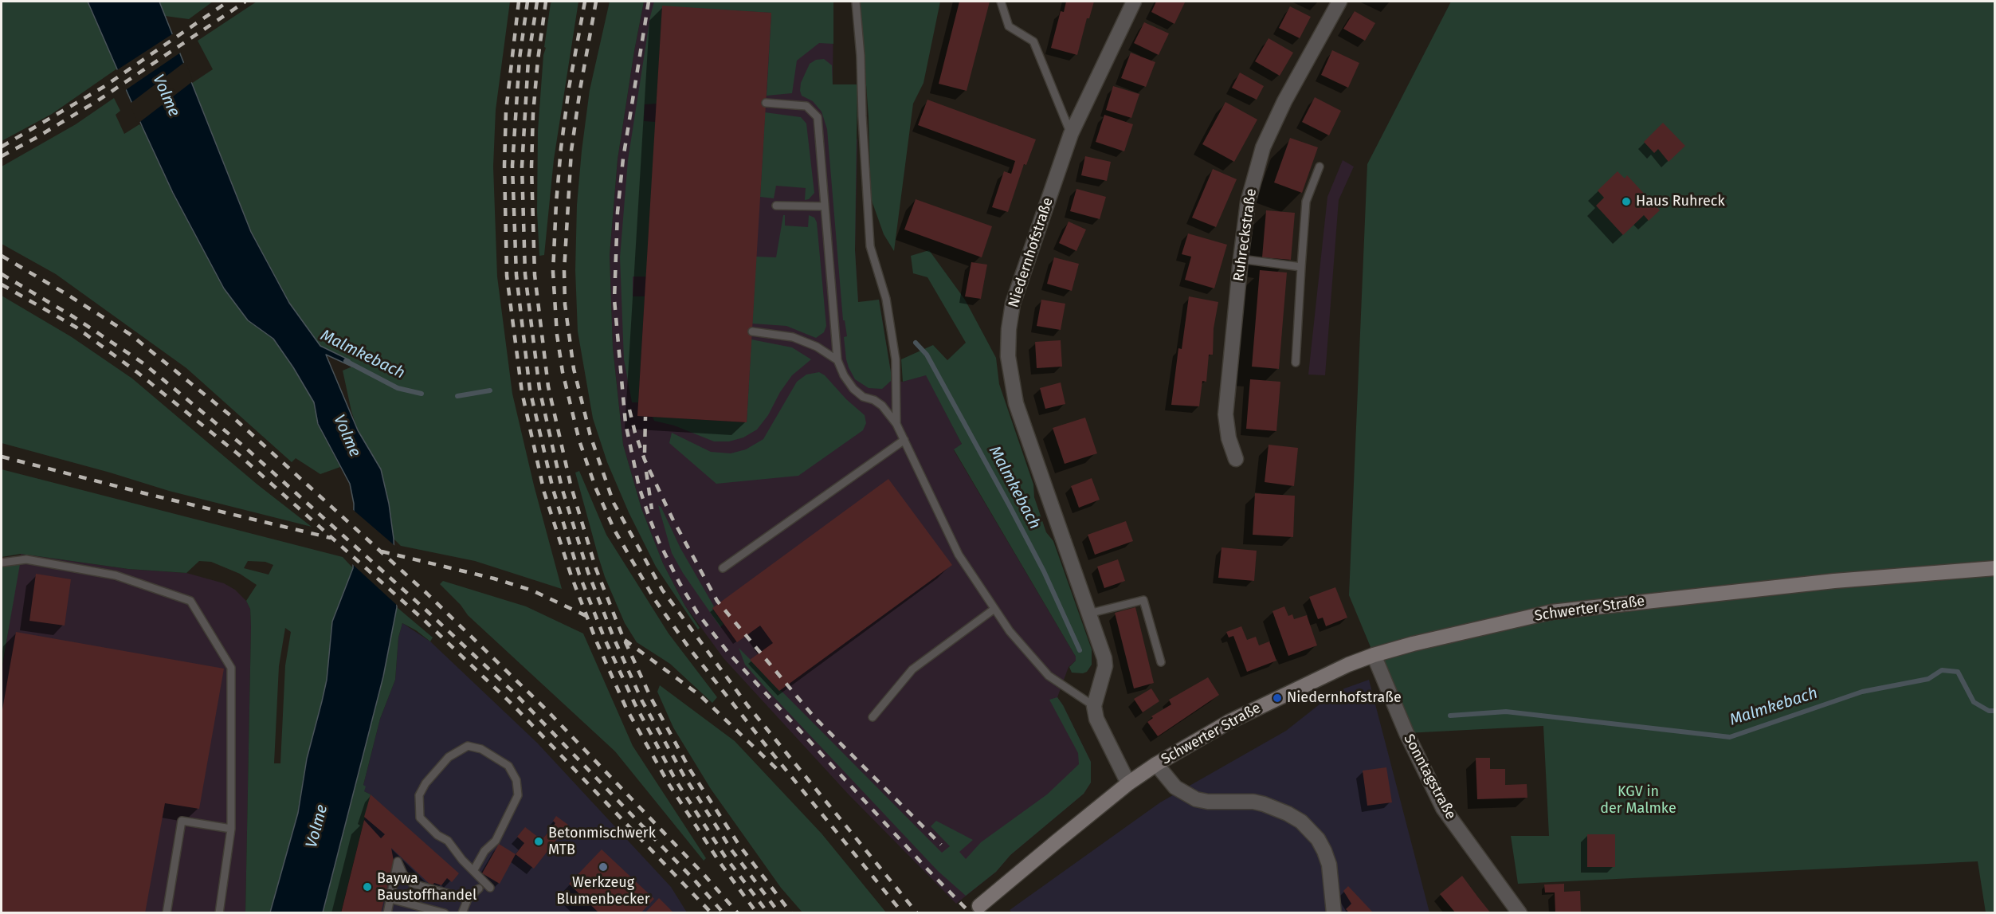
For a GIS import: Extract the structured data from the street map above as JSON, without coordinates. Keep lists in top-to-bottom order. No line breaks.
{"streets":{"main road":["Schwerter Straße"],"street":["Ruhreckstraße","Niedernhofstraße","Sonntagstraße"]},"crossings":[["Schwerter Straße","Sonntagstraße"]],"water":["Volme","Malmkebach"],"parks":["KGV in der Malmke"],"places":["Haus Ruhreck","Niedernhofstraße","Betonmischwerk MTB","Werkzeug Blumenbecker","Baywa Baustoffhandel"]}
